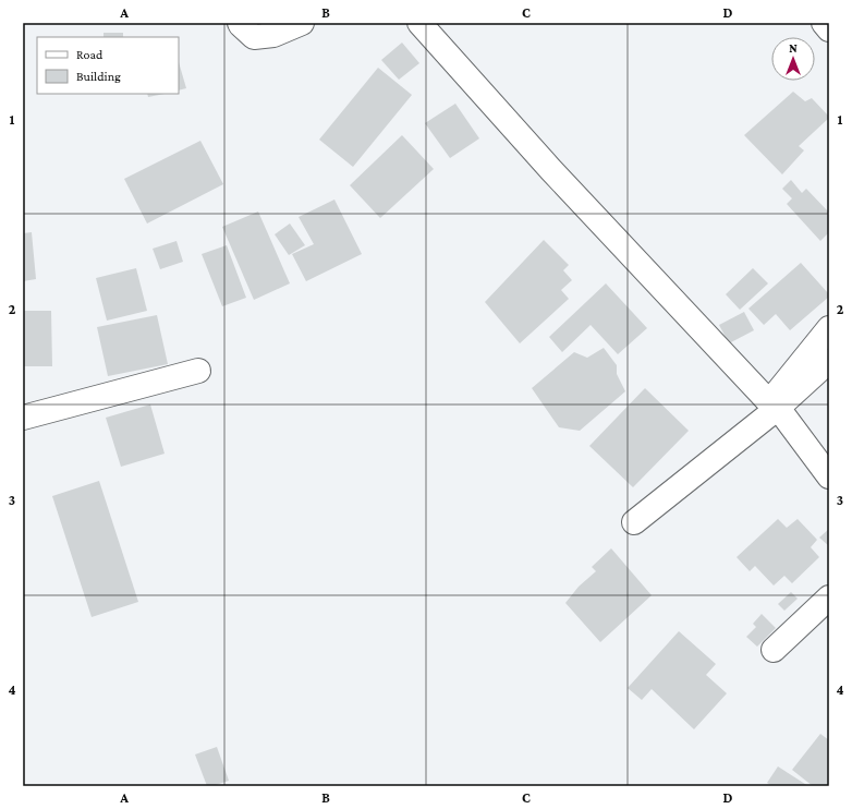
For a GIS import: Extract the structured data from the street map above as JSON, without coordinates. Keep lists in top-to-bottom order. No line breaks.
{"legend":["Road","Building"],"north":"top","grid":{"columns":["A","B","C","D"],"rows":["1","2","3","4"]}}
